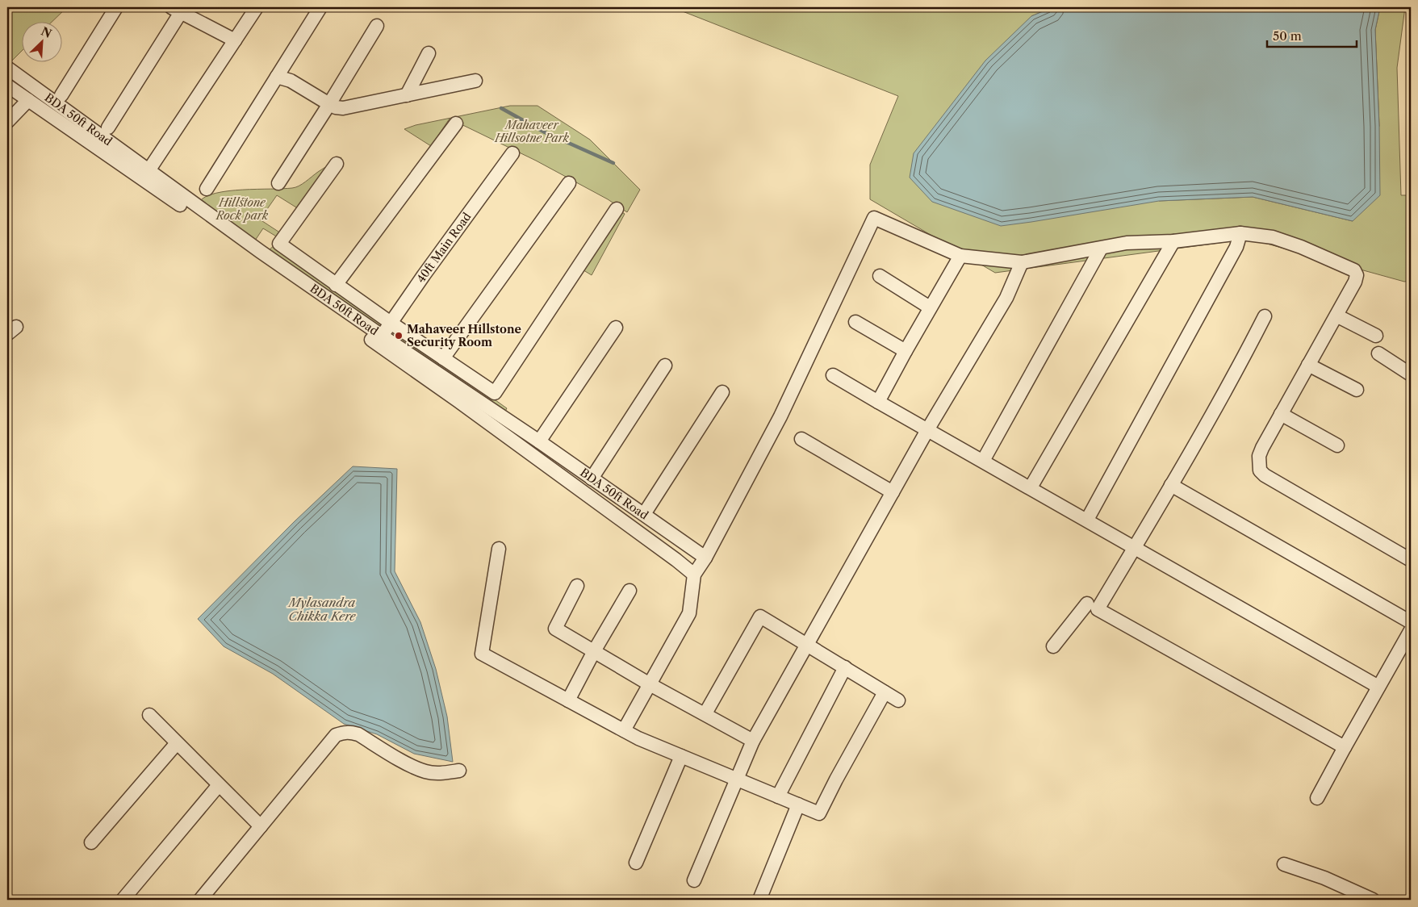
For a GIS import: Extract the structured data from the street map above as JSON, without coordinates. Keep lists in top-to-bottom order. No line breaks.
{"streets":{"street":["BDA 50ft Road","40ft Main Road"]},"crossings":[["BDA 50ft Road","40ft Main Road"]],"water":["Mylasandra Chikka Kere"],"parks":["Mahaveer Hillsotne Park","Hillstone Rock park"],"places":["Mahaveer Hillstone Security Room"],"scale_bar":"50 m","north":"top right"}
